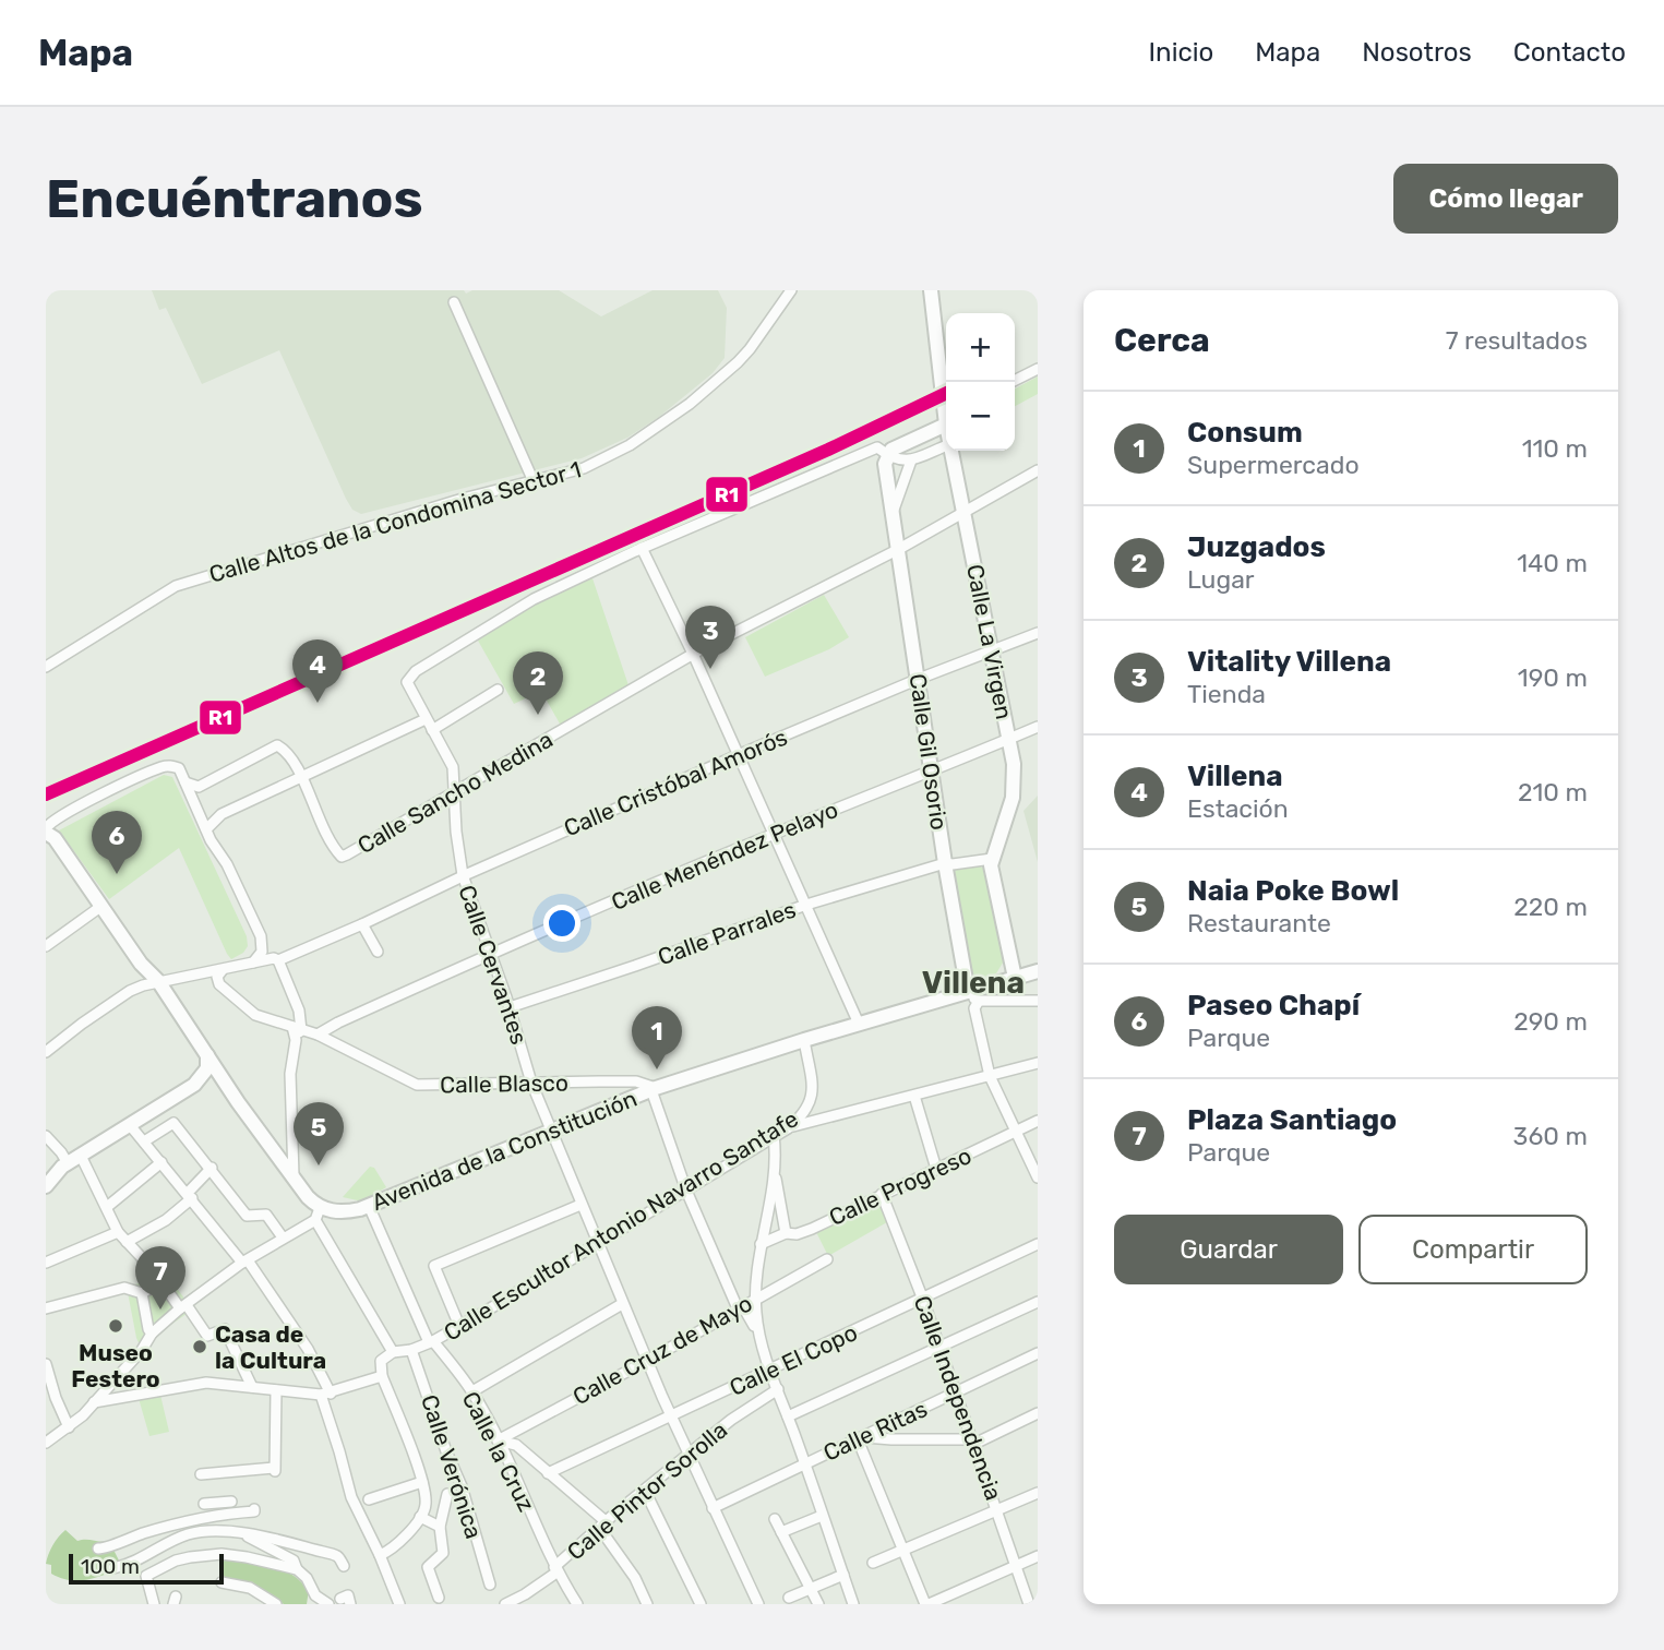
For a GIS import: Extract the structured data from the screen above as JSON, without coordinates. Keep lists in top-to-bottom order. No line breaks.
{"streets":{"street":["Calle Altos de la Condomina Sector 1","Calle La Virgen","Calle Gil Osorio","Calle Cristóbal Amorós","Calle Sancho Medina","Calle Menéndez Pelayo","Calle Parrales","Calle Cervantes","Calle Blasco","Avenida de la Constitución","Calle Progreso","Calle Escultor Antonio Navarro Santafe","Calle Cruz de Mayo","Calle El Copo","Calle Independencia","Calle Ritas","Calle la Cruz","Calle Verónica","Calle Pintor Sorolla"]},"crossings":[["Calle La Virgen","Calle Cristóbal Amorós"],["Calle La Virgen","Calle Sancho Medina"],["Calle La Virgen","Calle Menéndez Pelayo"],["Calle La Virgen","Calle Parrales"],["Calle Gil Osorio","Calle Cristóbal Amorós"],["Calle Gil Osorio","Calle Sancho Medina"],["Calle Gil Osorio","Calle Menéndez Pelayo"],["Calle Gil Osorio","Calle Parrales"],["Calle Gil Osorio","Avenida de la Constitución"],["Calle Cristóbal Amorós","Calle Cervantes"],["Calle Cristóbal Amorós","Calle Blasco"],["Calle Sancho Medina","Calle Cervantes"],["Calle Menéndez Pelayo","Calle Cervantes"],["Calle Menéndez Pelayo","Calle Blasco"],["Calle Parrales","Calle Cervantes"],["Calle Cervantes","Calle Blasco"],["Calle Cervantes","Avenida de la Constitución"],["Calle Cervantes","Calle Escultor Antonio Navarro Santafe"],["Calle Cervantes","Calle Cruz de Mayo"],["Calle Cervantes","Calle El Copo"],["Calle Cervantes","Calle Ritas"],["Calle Cervantes","Calle Pintor Sorolla"],["Calle Blasco","Avenida de la Constitución"],["Avenida de la Constitución","Calle Escultor Antonio Navarro Santafe"],["Avenida de la Constitución","Calle la Cruz"],["Calle Progreso","Calle Independencia"],["Calle Escultor Antonio Navarro Santafe","Calle la Cruz"],["Calle Escultor Antonio Navarro Santafe","Calle Verónica"],["Calle Cruz de Mayo","Calle la Cruz"],["Calle El Copo","Calle Independencia"],["Calle Independencia","Calle Ritas"],["Calle la Cruz","Calle Pintor Sorolla"]],"districts":["Villena"],"places":["Museo Festero","Casa de la Cultura"],"lines":["transit line R1"],"scale_bar":"100 m","page":{"header":"Mapa","nav":["Inicio","Mapa","Nosotros","Contacto"],"buttons":["Cómo llegar",["Guardar","Compartir"]],"title":"Encuéntranos","heading":["Cerca","7 resultados"],"map_buttons":["+","−"],"list":[{"mark":"1","name":"Consum","note":"Supermercado","value":"110 m"},{"mark":"2","name":"Juzgados","note":"Lugar","value":"140 m"},{"mark":"3","name":"Vitality Villena","note":"Tienda","value":"190 m"},{"mark":"4","name":"Villena","note":"Estación","value":"210 m"},{"mark":"5","name":"Naia Poke Bowl","note":"Restaurante","value":"220 m"},{"mark":"6","name":"Paseo Chapí","note":"Parque","value":"290 m"},{"mark":"7","name":"Plaza Santiago","note":"Parque","value":"360 m"}],"pins":["3","4","2","6","1","5","7"],"scale":"100 m"}}
